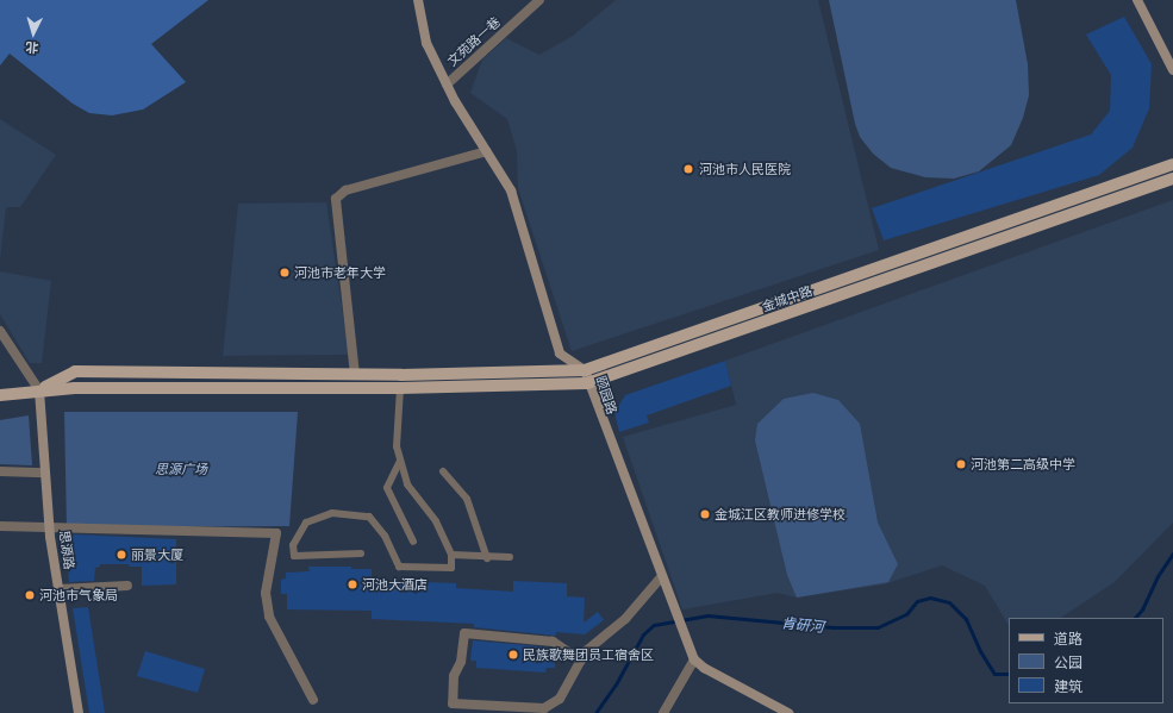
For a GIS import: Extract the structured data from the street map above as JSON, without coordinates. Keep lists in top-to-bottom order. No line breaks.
{"streets":{"main road":["金城中路"],"street":["文苑路一巷","颐园路","思源路"]},"crossings":[["文苑路一巷","颐园路"],["金城中路","颐园路"],["金城中路","思源路"]],"water":["肯研河"],"parks":["思源广场"],"places":["河池市人民医院","河池市老年大学","河池第二高级中学","金城江区教师进修学校","丽景大厦","河池大酒店","河池市气象局","民族歌舞团员工宿舍区"],"legend":["道路","公园","建筑"],"north":"bottom"}
